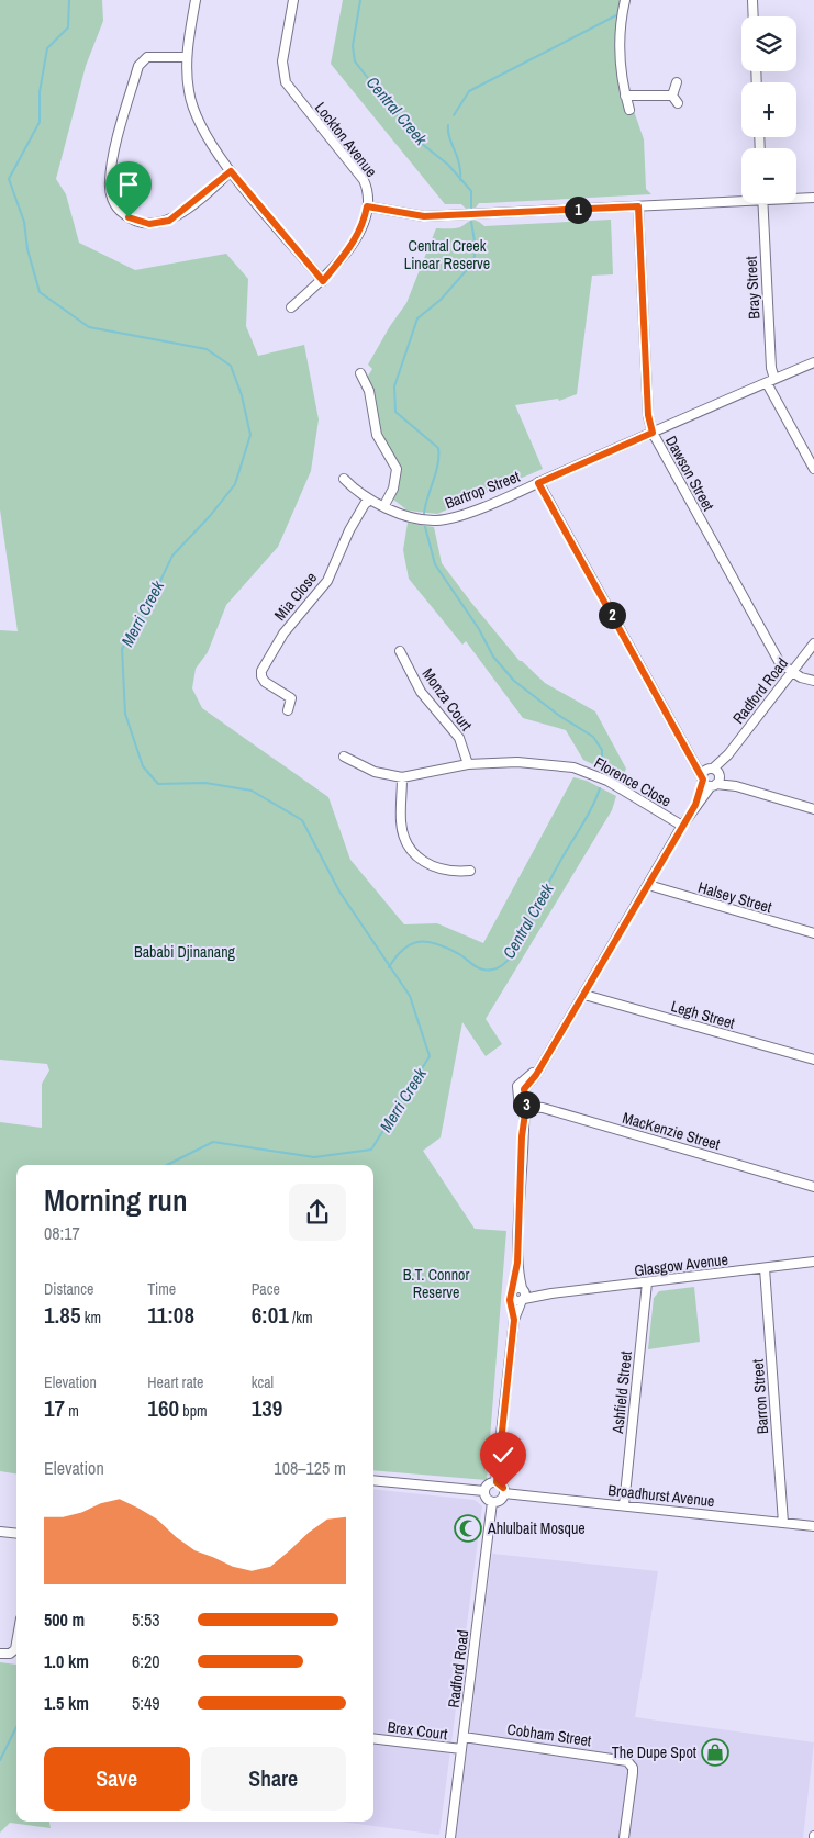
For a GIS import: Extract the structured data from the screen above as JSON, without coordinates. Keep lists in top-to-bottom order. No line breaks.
{"streets":{"street":["Lockton Avenue","Bray Street","Dawson Street","Bartrop Street","Mia Close","Radford Road","Monza Court","Florence Close","Halsey Street","Legh Street","MacKenzie Street","Glasgow Avenue","Ashfield Street","Barron Street","Broadhurst Avenue","Brex Court","Cobham Street"]},"crossings":[["Bray Street","Bartrop Street"],["Dawson Street","Bartrop Street"],["Dawson Street","Radford Road"],["Bartrop Street","Mia Close"],["Radford Road","Florence Close"],["Radford Road","Halsey Street"],["Radford Road","Legh Street"],["Radford Road","MacKenzie Street"],["Radford Road","Glasgow Avenue"],["Radford Road","Broadhurst Avenue"],["Radford Road","Brex Court"],["Radford Road","Cobham Street"],["Monza Court","Florence Close"],["Glasgow Avenue","Ashfield Street"],["Glasgow Avenue","Barron Street"],["Ashfield Street","Broadhurst Avenue"],["Barron Street","Broadhurst Avenue"]],"water":["Central Creek","Merri Creek"],"parks":["Central Creek Linear Reserve","Bababi Djinanang","B.T. Connor Reserve"],"places":{"mosque":["Ahlulbait Mosque"],"shop":["The Dupe Spot"]},"page":{"map_buttons":["+","−"],"pins":["1","2","3"],"heading":["Morning run","08:17"],"stats":[["Distance","1.85 km"],["Time","11:08"],["Pace","6:01 /km"],["Elevation","17 m"],["Heart rate","160 bpm"],["kcal","139"]],"chart":["Elevation","108–125 m"],"list":[{"name":"500 m","note":"5:53"},{"name":"1.0 km","note":"6:20"},{"name":"1.5 km","note":"5:49"}],"buttons":["Save","Share"]}}
